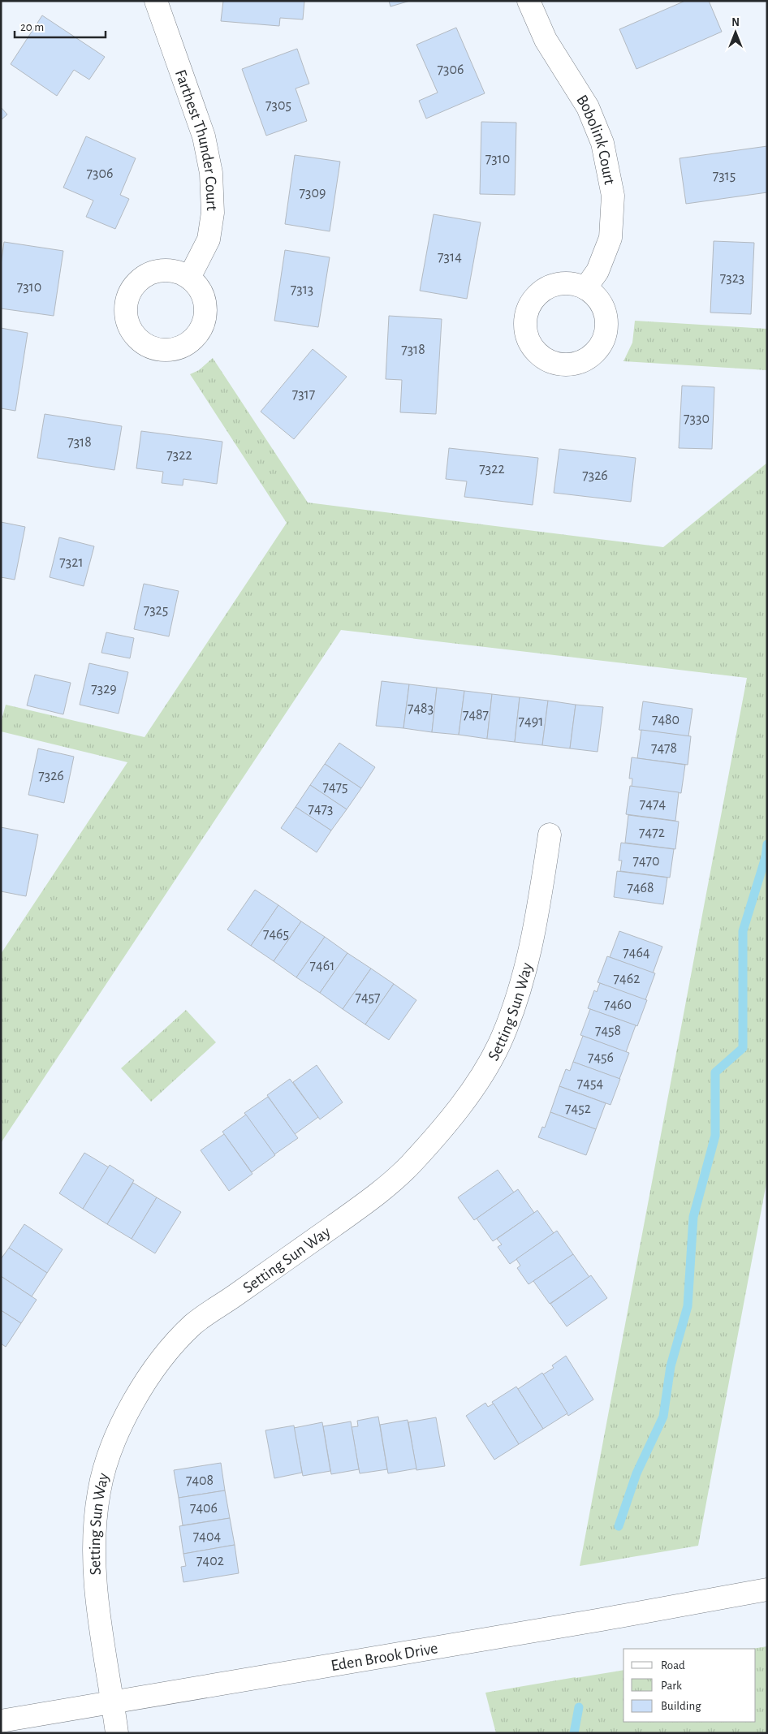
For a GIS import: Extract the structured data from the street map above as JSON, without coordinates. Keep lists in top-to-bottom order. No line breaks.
{"streets":{"street":["Farthest Thunder Court","Bobolink Court","Setting Sun Way","Eden Brook Drive"]},"crossings":[["Setting Sun Way","Eden Brook Drive"]],"house_numbers":["7306","7305","7310","7306","7315","7309","7314","7323","7310","7313","7318","7317","7330","7318","7322","7322","7326","7321","7325","7329","7483","7487","7480","7491","7478","7326","7475","7474","7473","7472","7470","7468","7465","7464","7461","7462","7457","7460","7458","7456","7454","7452","7408","7406","7404","7402"],"legend":["Road","Park","Building"],"scale_bar":"20 m","north":"top"}
